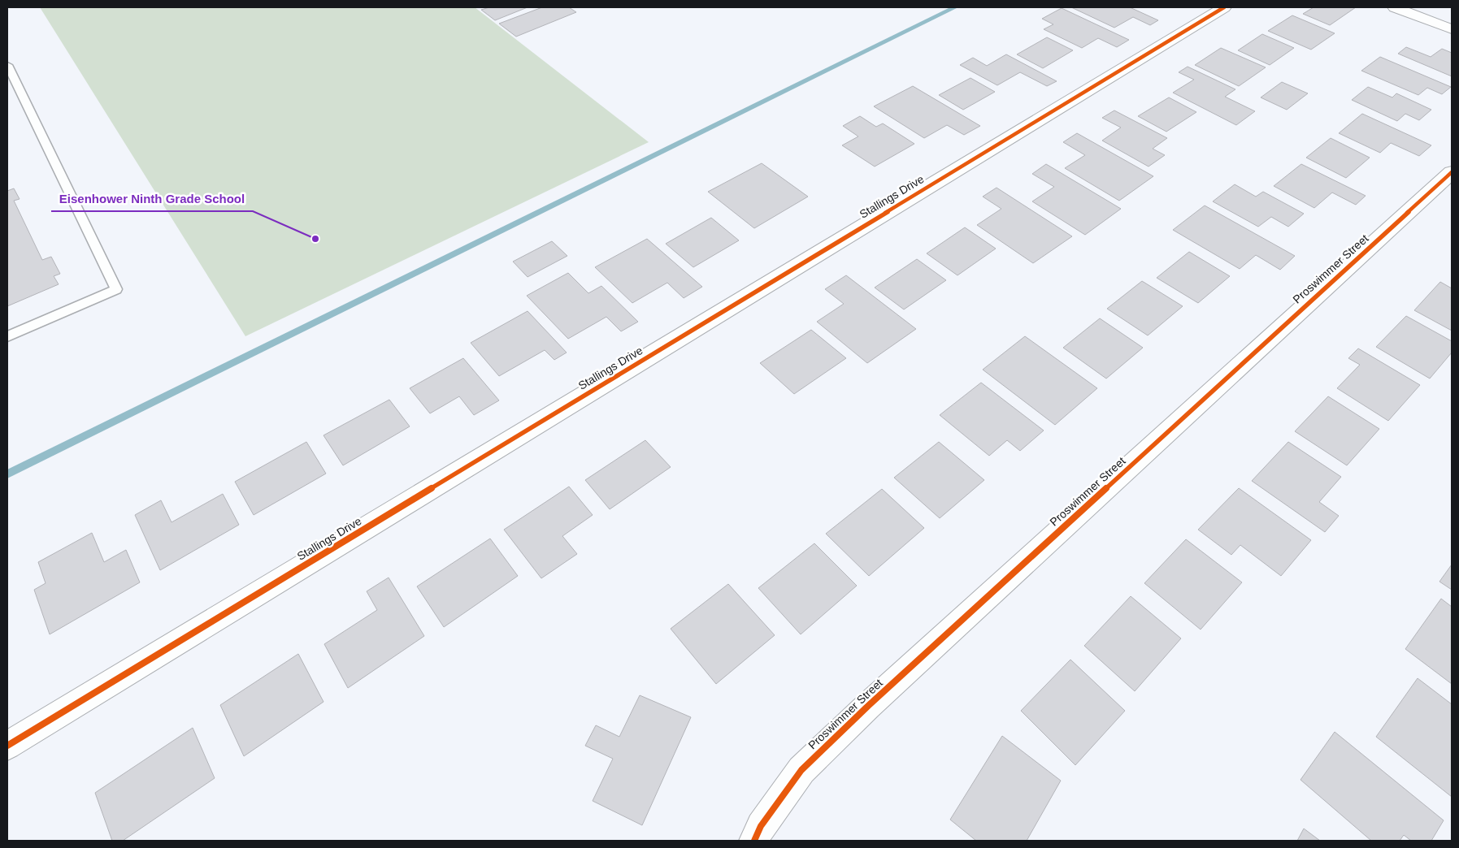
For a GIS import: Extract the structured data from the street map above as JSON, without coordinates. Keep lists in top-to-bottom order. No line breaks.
{"streets":{"street":["Stallings Drive","Proswimmer Street"]},"places":["Eisenhower Ninth Grade School"]}
